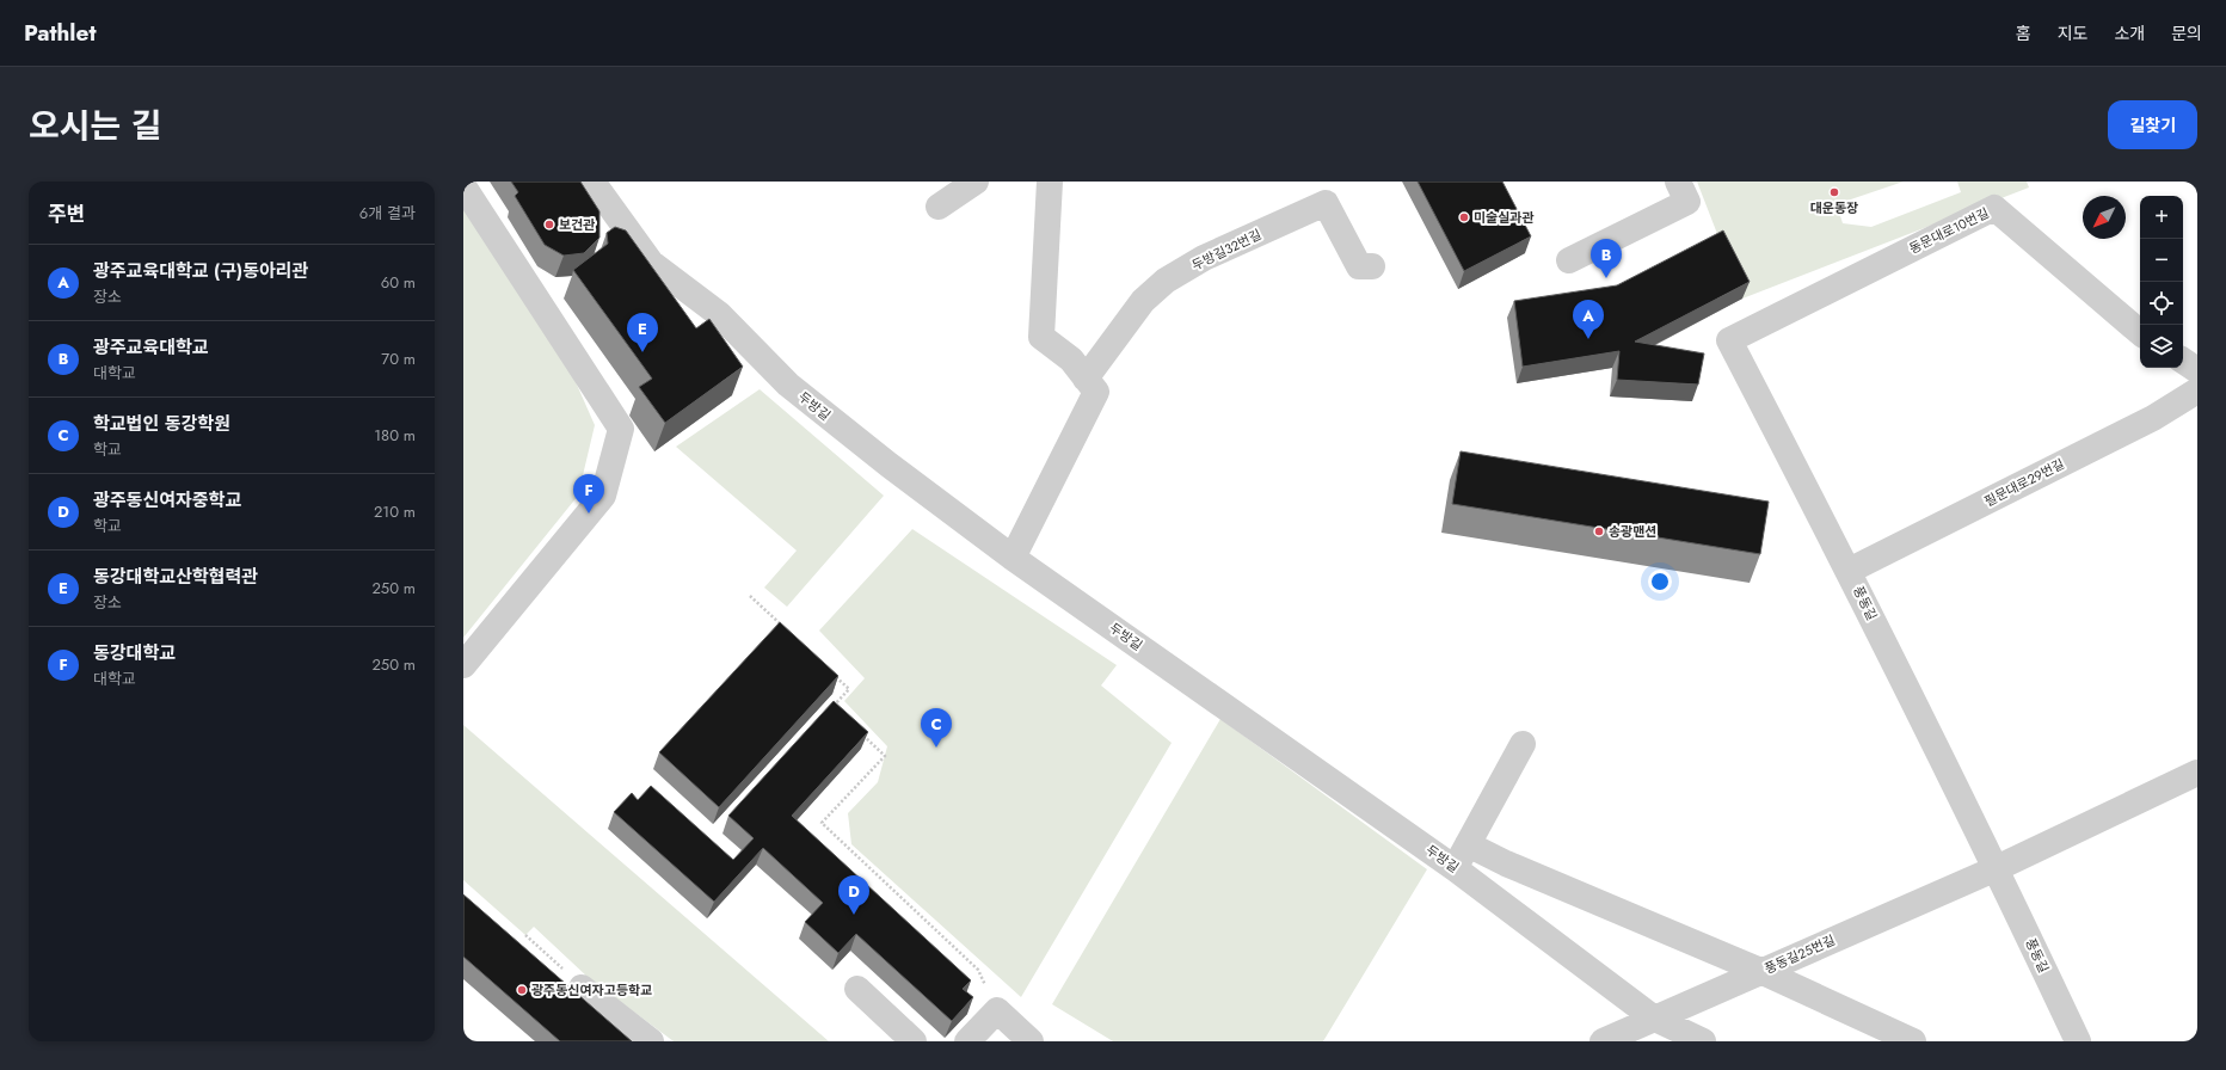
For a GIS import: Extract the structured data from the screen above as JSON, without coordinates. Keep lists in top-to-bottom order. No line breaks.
{"streets":{"lane":["동문대로10번길","두방길32번길","두방길","필문대로29번길","풍동길","풍동길25번길"]},"crossings":[["동문대로10번길","풍동길"],["두방길","풍동길25번길"],["필문대로29번길","풍동길"],["풍동길","풍동길25번길"]],"places":["대운동장","미술실과관","보건관","송광맨션","광주동신여자고등학교"],"north":"bottom left","page":{"header":"Pathlet","nav":["홈","지도","소개","문의"],"title":"오시는 길","buttons":"길찾기","heading":["주변","6개 결과"],"map_buttons":["+","−"],"pins":["B","A","E","F","C","D"],"list":[{"mark":"A","name":"광주교육대학교 (구)동아리관","note":"장소","value":"60 m"},{"mark":"B","name":"광주교육대학교","note":"대학교","value":"70 m"},{"mark":"C","name":"학교법인 동강학원","note":"학교","value":"180 m"},{"mark":"D","name":"광주동신여자중학교","note":"학교","value":"210 m"},{"mark":"E","name":"동강대학교산학협력관","note":"장소","value":"250 m"},{"mark":"F","name":"동강대학교","note":"대학교","value":"250 m"}]}}
